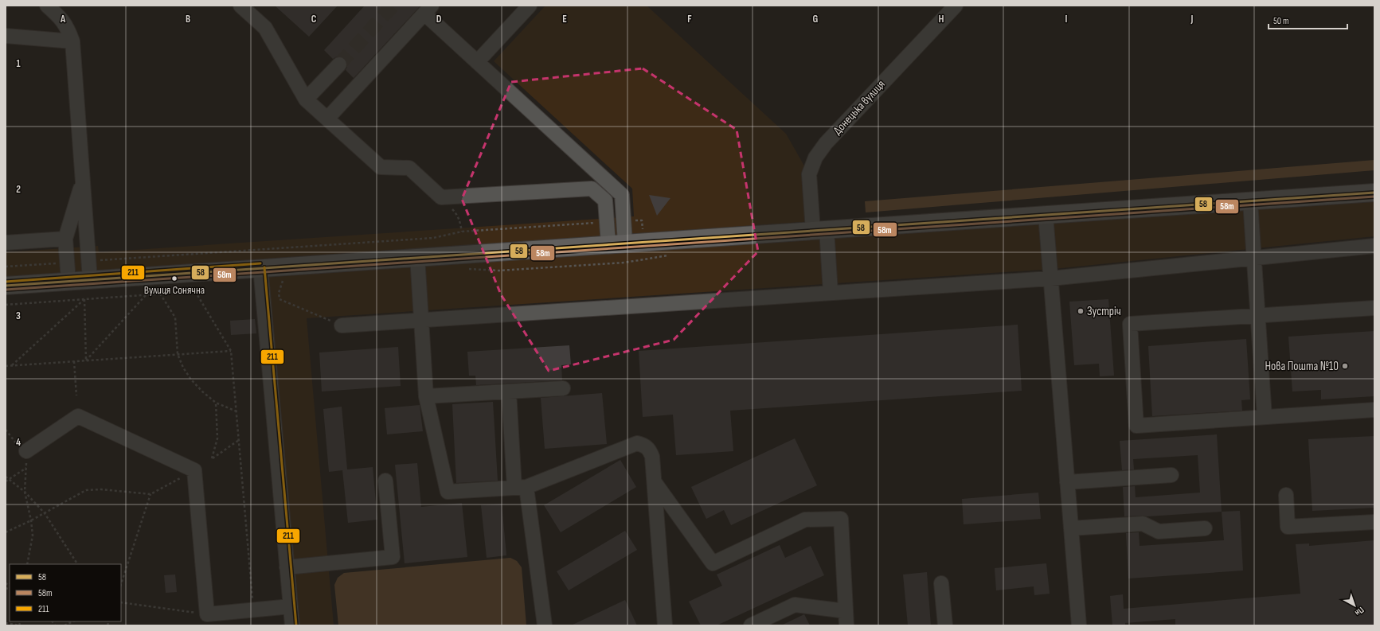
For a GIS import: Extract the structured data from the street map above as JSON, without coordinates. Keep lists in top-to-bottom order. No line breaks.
{"streets":{"street":["Донецька вулиця"]},"places":["Вулиця Сонячна","Зустріч","Нова Пошта №10"],"lines":["transit line 58","transit line 58т","transit line 211"],"legend":["58","58т","211"],"scale_bar":"50 m","north":"bottom right","grid":{"columns":["A","B","C","D","E","F","G","H","I","J"],"rows":["1","2","3","4"]}}
